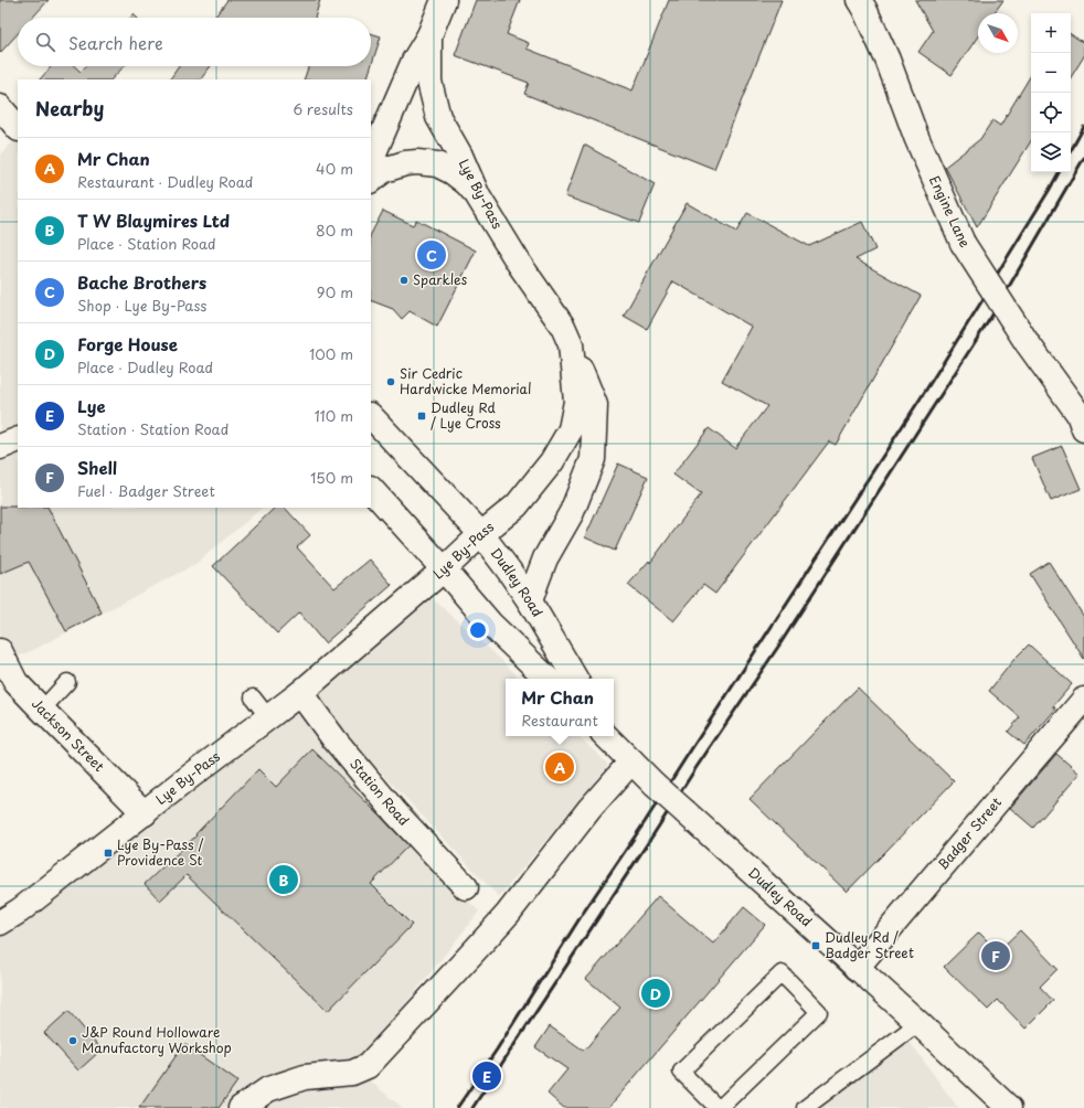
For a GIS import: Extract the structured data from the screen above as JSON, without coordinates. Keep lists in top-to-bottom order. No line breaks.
{"streets":{"main road":["Lye By-Pass","Engine Lane","Dudley Road","Jackson Street","Station Road","Badger Street"]},"crossings":[["Lye By-Pass","Dudley Road"],["Lye By-Pass","Jackson Street"],["Lye By-Pass","Station Road"],["Dudley Road","Badger Street"]],"places":{"other":["Sparkles","Sir Cedric Hardwicke Memorial","J&P Round Holloware Manufactory Workshop"],"transit":["Dudley Rd / Lye Cross","Lye By-Pass / Providence St","Dudley Rd / Badger Street"]},"north":"bottom right","page":{"map_buttons":["+","−"],"search":"Search here","heading":["Nearby","6 results"],"list":[{"mark":"A","name":"Mr Chan","note":"Restaurant · Dudley Road","value":"40 m"},{"mark":"B","name":"T W Blaymires Ltd","note":"Place · Station Road","value":"80 m"},{"mark":"C","name":"Bache Brothers","note":"Shop · Lye By-Pass","value":"90 m"},{"mark":"D","name":"Forge House","note":"Place · Dudley Road","value":"100 m"},{"mark":"E","name":"Lye","note":"Station · Station Road","value":"110 m"},{"mark":"F","name":"Shell","note":"Fuel · Badger Street","value":"150 m"}],"pins":["C","A","B","F","D","E"],"popup":["Mr Chan","Restaurant"]}}
